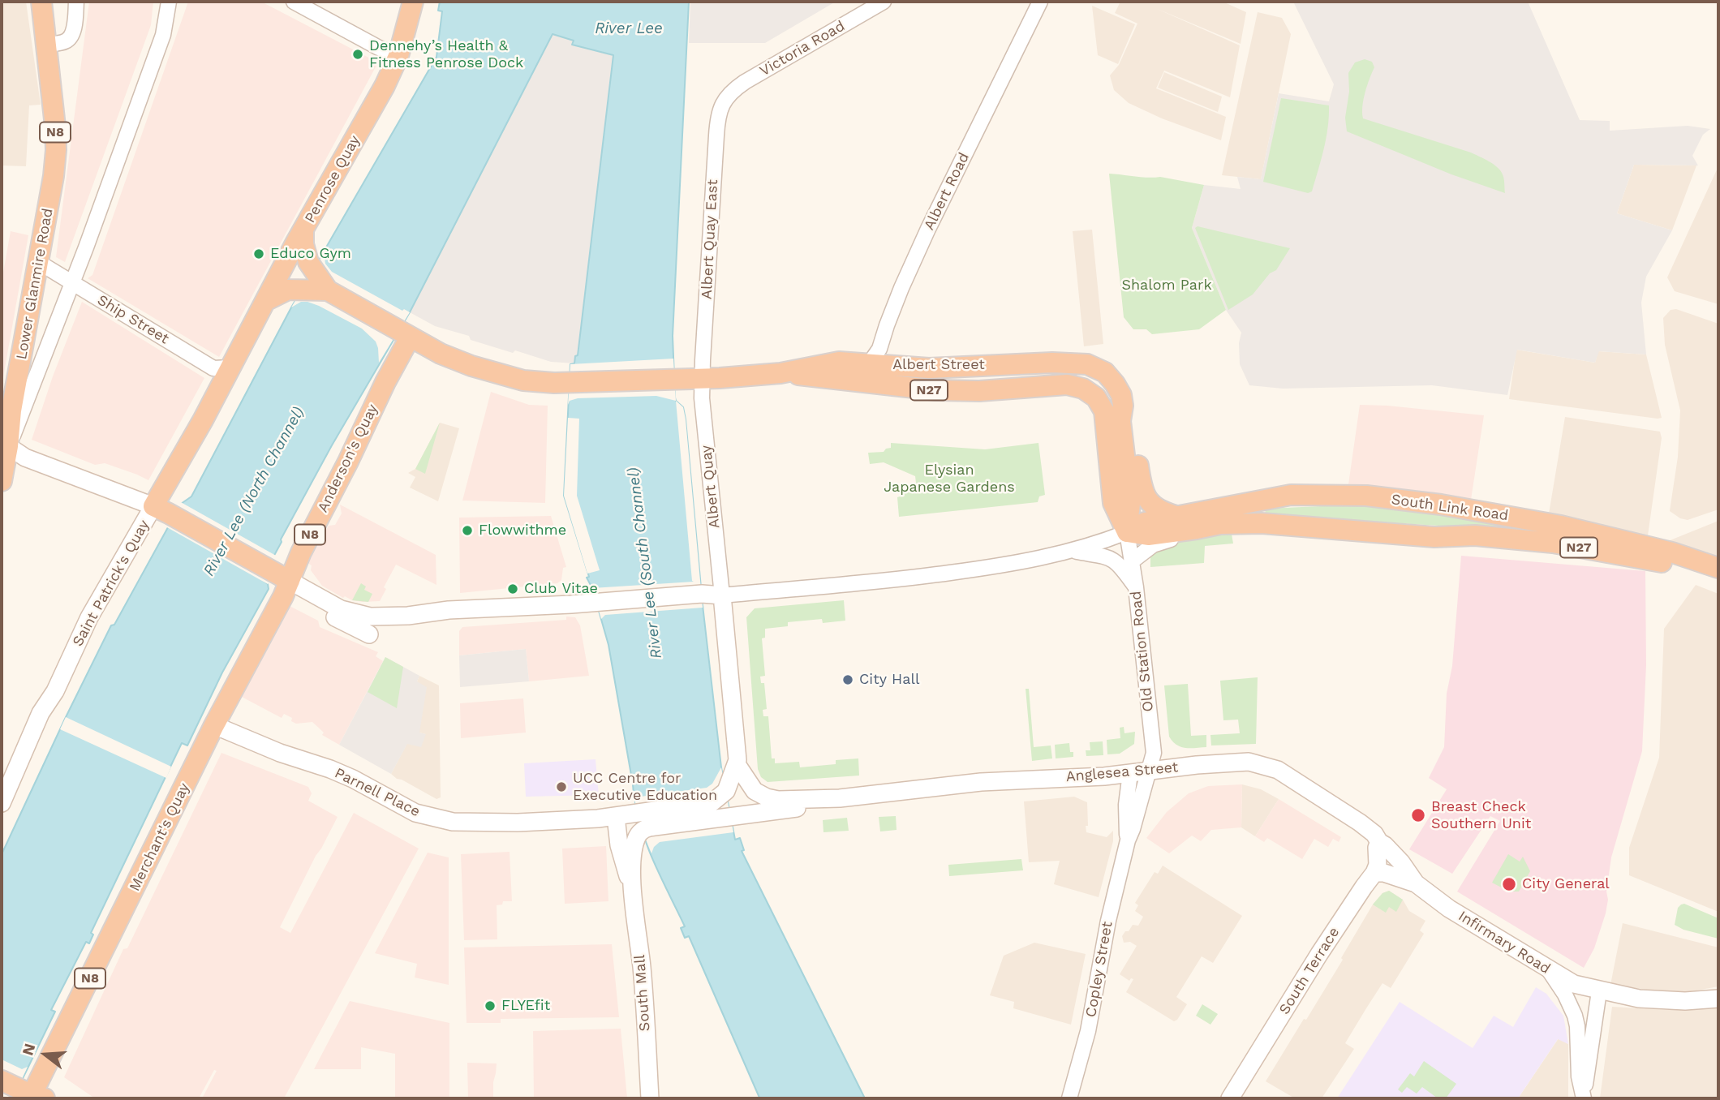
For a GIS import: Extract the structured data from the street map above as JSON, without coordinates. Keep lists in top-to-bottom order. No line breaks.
{"streets":{"highway":["N8","Penrose Quay","Lower Glanmire Road","Albert Street","N27","Anderson's Quay","South Link Road","Saint Patrick's Quay","Merchant's Quay"],"main road":["Anglesea Street","Parnell Place","Infirmary Road","South Terrace","South Mall"],"street":["Victoria Road","Albert Road","Albert Quay East","Ship Street","Albert Quay","Old Station Road","Copley Street"]},"crossings":[["Victoria Road","Albert Quay East"],["N8","Lower Glanmire Road"],["Penrose Quay","Ship Street"],["Penrose Quay","N27"],["Penrose Quay","Saint Patrick's Quay"],["Albert Road","Albert Street"],["Albert Quay East","Albert Street"],["Albert Quay East","N27"],["Albert Quay East","Albert Quay"],["Lower Glanmire Road","Ship Street"],["Ship Street","Saint Patrick's Quay"],["Albert Street","N27"],["Albert Street","Albert Quay"],["Albert Street","Old Station Road"],["N27","Anderson's Quay"],["N27","Albert Quay"],["N27","South Link Road"],["N27","Old Station Road"],["Anderson's Quay","Merchant's Quay"],["Old Station Road","Anglesea Street"],["Old Station Road","Copley Street"],["Anglesea Street","Parnell Place"],["Anglesea Street","Infirmary Road"],["Anglesea Street","South Mall"],["Parnell Place","Merchant's Quay"],["Parnell Place","South Mall"],["Infirmary Road","South Terrace"]],"water":["River Lee","River Lee (North Channel)","River Lee (South Channel)"],"parks":["Shalom Park","Elysian Japanese Gardens"],"places":["Dennehy’s Health & Fitness Penrose Dock","Educo Gym","Flowwithme","Club Vitae","City Hall","UCC Centre for Executive Education","Breast Check Southern Unit","City General","FLYEfit"],"north":"left"}
